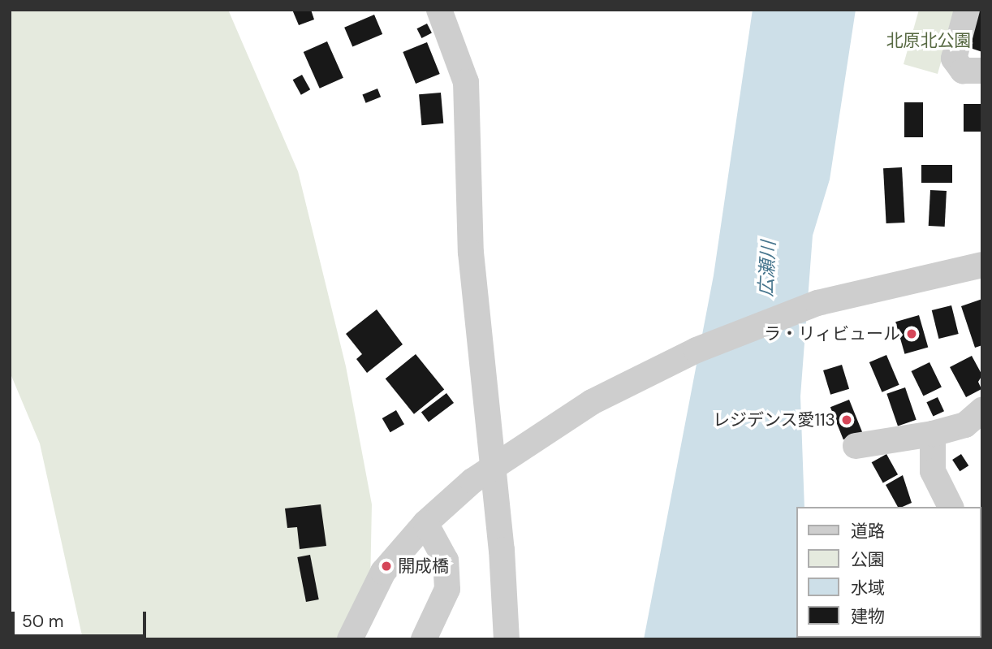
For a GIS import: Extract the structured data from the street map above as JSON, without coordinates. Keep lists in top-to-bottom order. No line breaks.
{"water":["広瀬川"],"parks":["北原北公園"],"places":["ラ・リィビュール","レジデンス愛113","開成橋"],"legend":["道路","公園","水域","建物"],"scale_bar":"50 m"}
